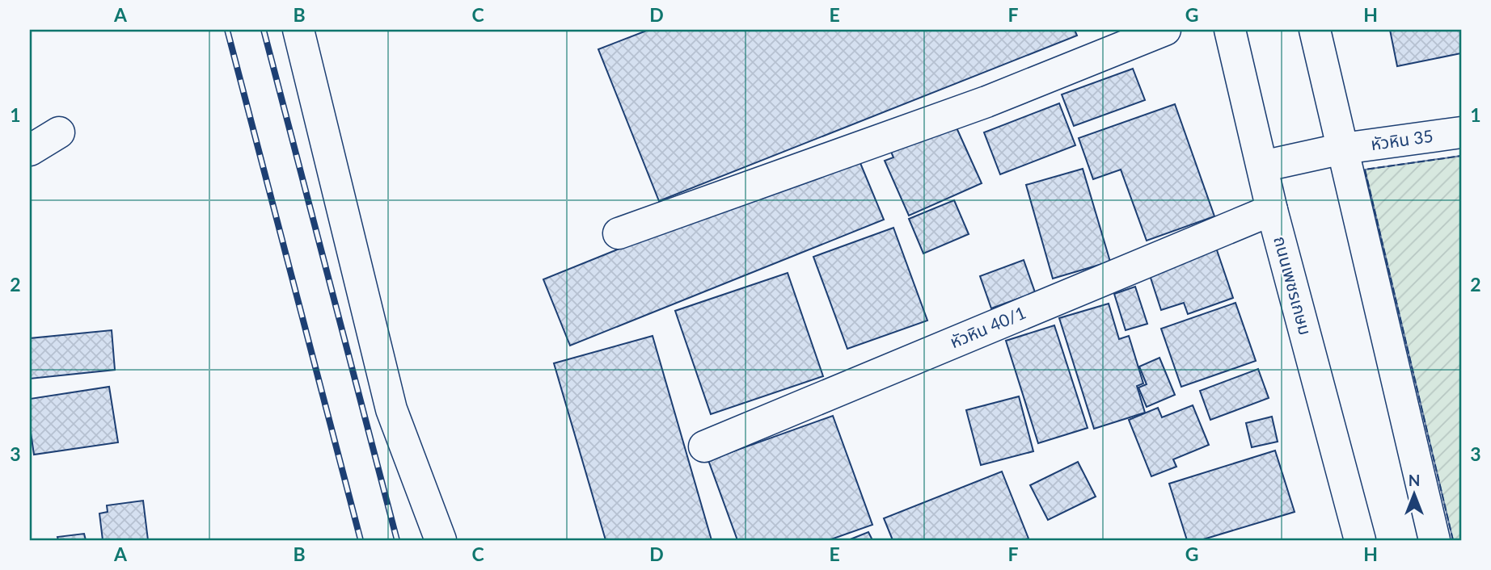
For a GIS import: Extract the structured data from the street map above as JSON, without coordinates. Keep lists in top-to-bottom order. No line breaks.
{"streets":{"street":["หัวหิน 35","ถนนเพชรเกษม","หัวหิน 40/1"]},"crossings":[["หัวหิน 35","ถนนเพชรเกษม"],["ถนนเพชรเกษม","หัวหิน 40/1"]],"north":"top","grid":{"columns":["A","B","C","D","E","F","G","H"],"rows":["1","2","3"]}}
